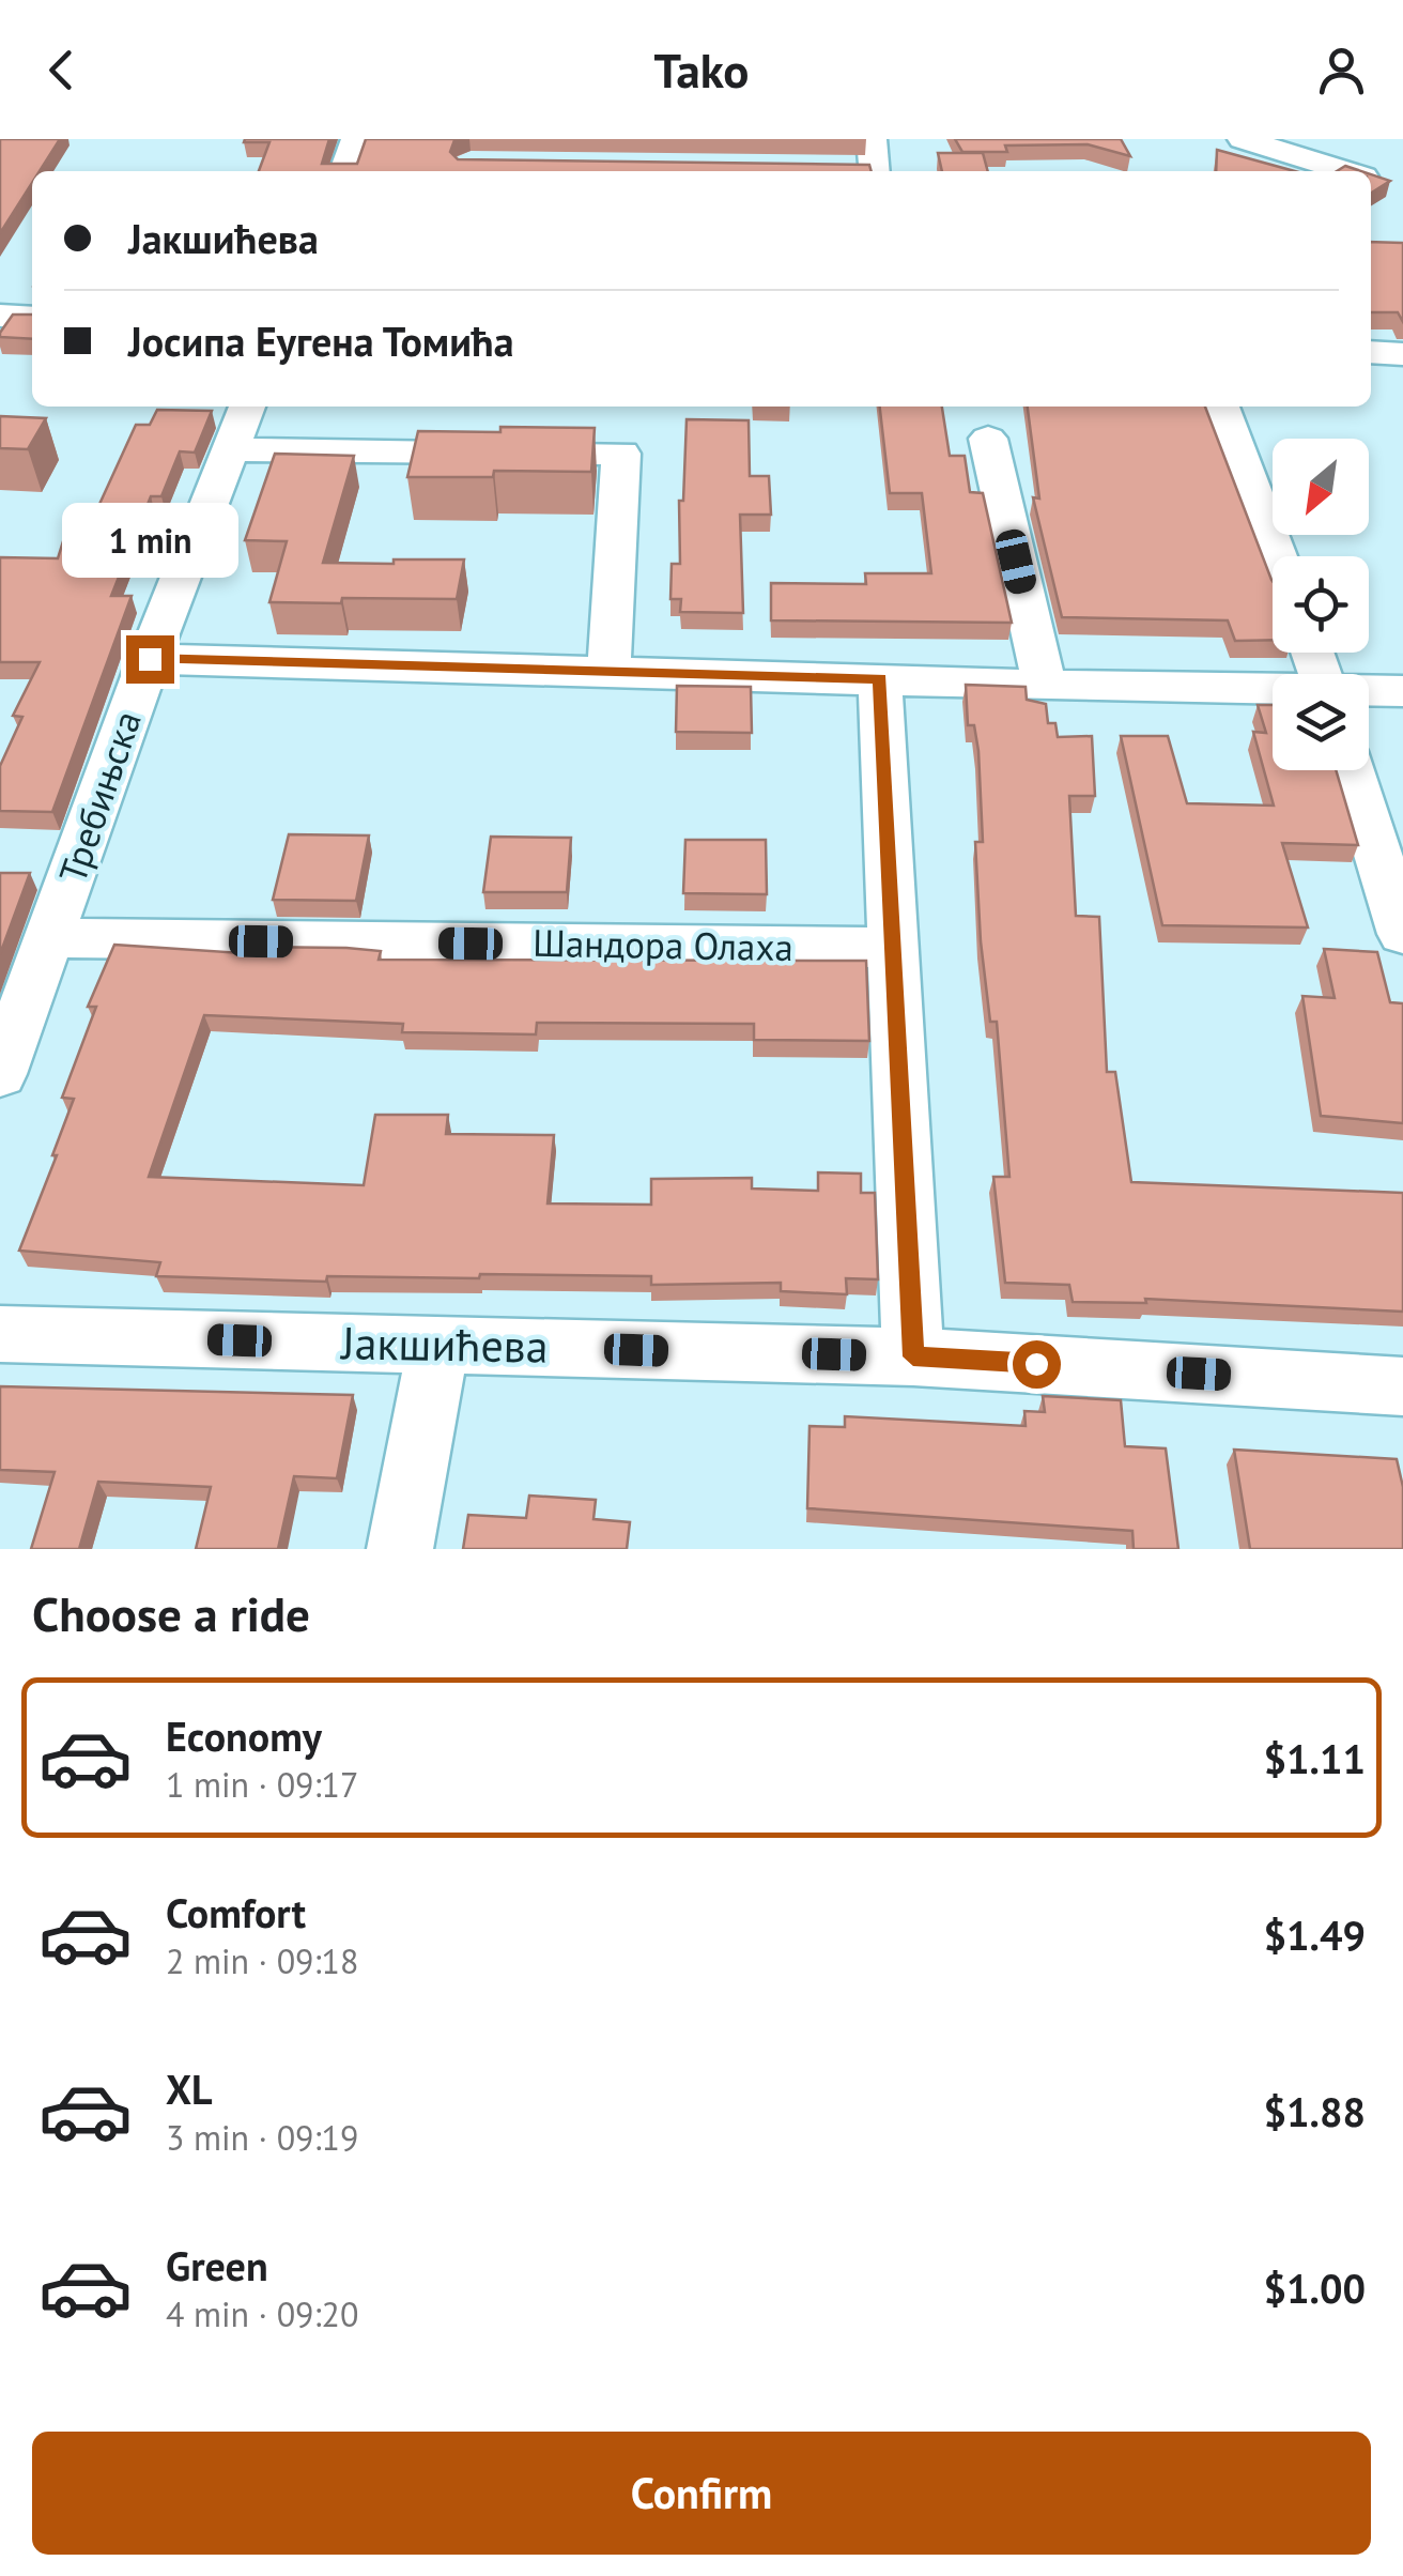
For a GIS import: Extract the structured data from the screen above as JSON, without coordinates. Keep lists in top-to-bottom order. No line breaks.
{"streets":{"street":["Требињска","Шандора Олаха","Јакшићева"]},"crossings":[["Требињска","Шандора Олаха"]],"north":"bottom left","page":{"header":"Tako","banner":["Јакшићева","Јосипа Еугена Томића"],"bubble":"1 min","heading":"Choose a ride","list":[{"name":"Economy","note":"1 min · 09:17","value":"$1.11"},{"name":"Comfort","note":"2 min · 09:18","value":"$1.49"},{"name":"XL","note":"3 min · 09:19","value":"$1.88"},{"name":"Green","note":"4 min · 09:20","value":"$1.00"}],"buttons":"Confirm"}}
